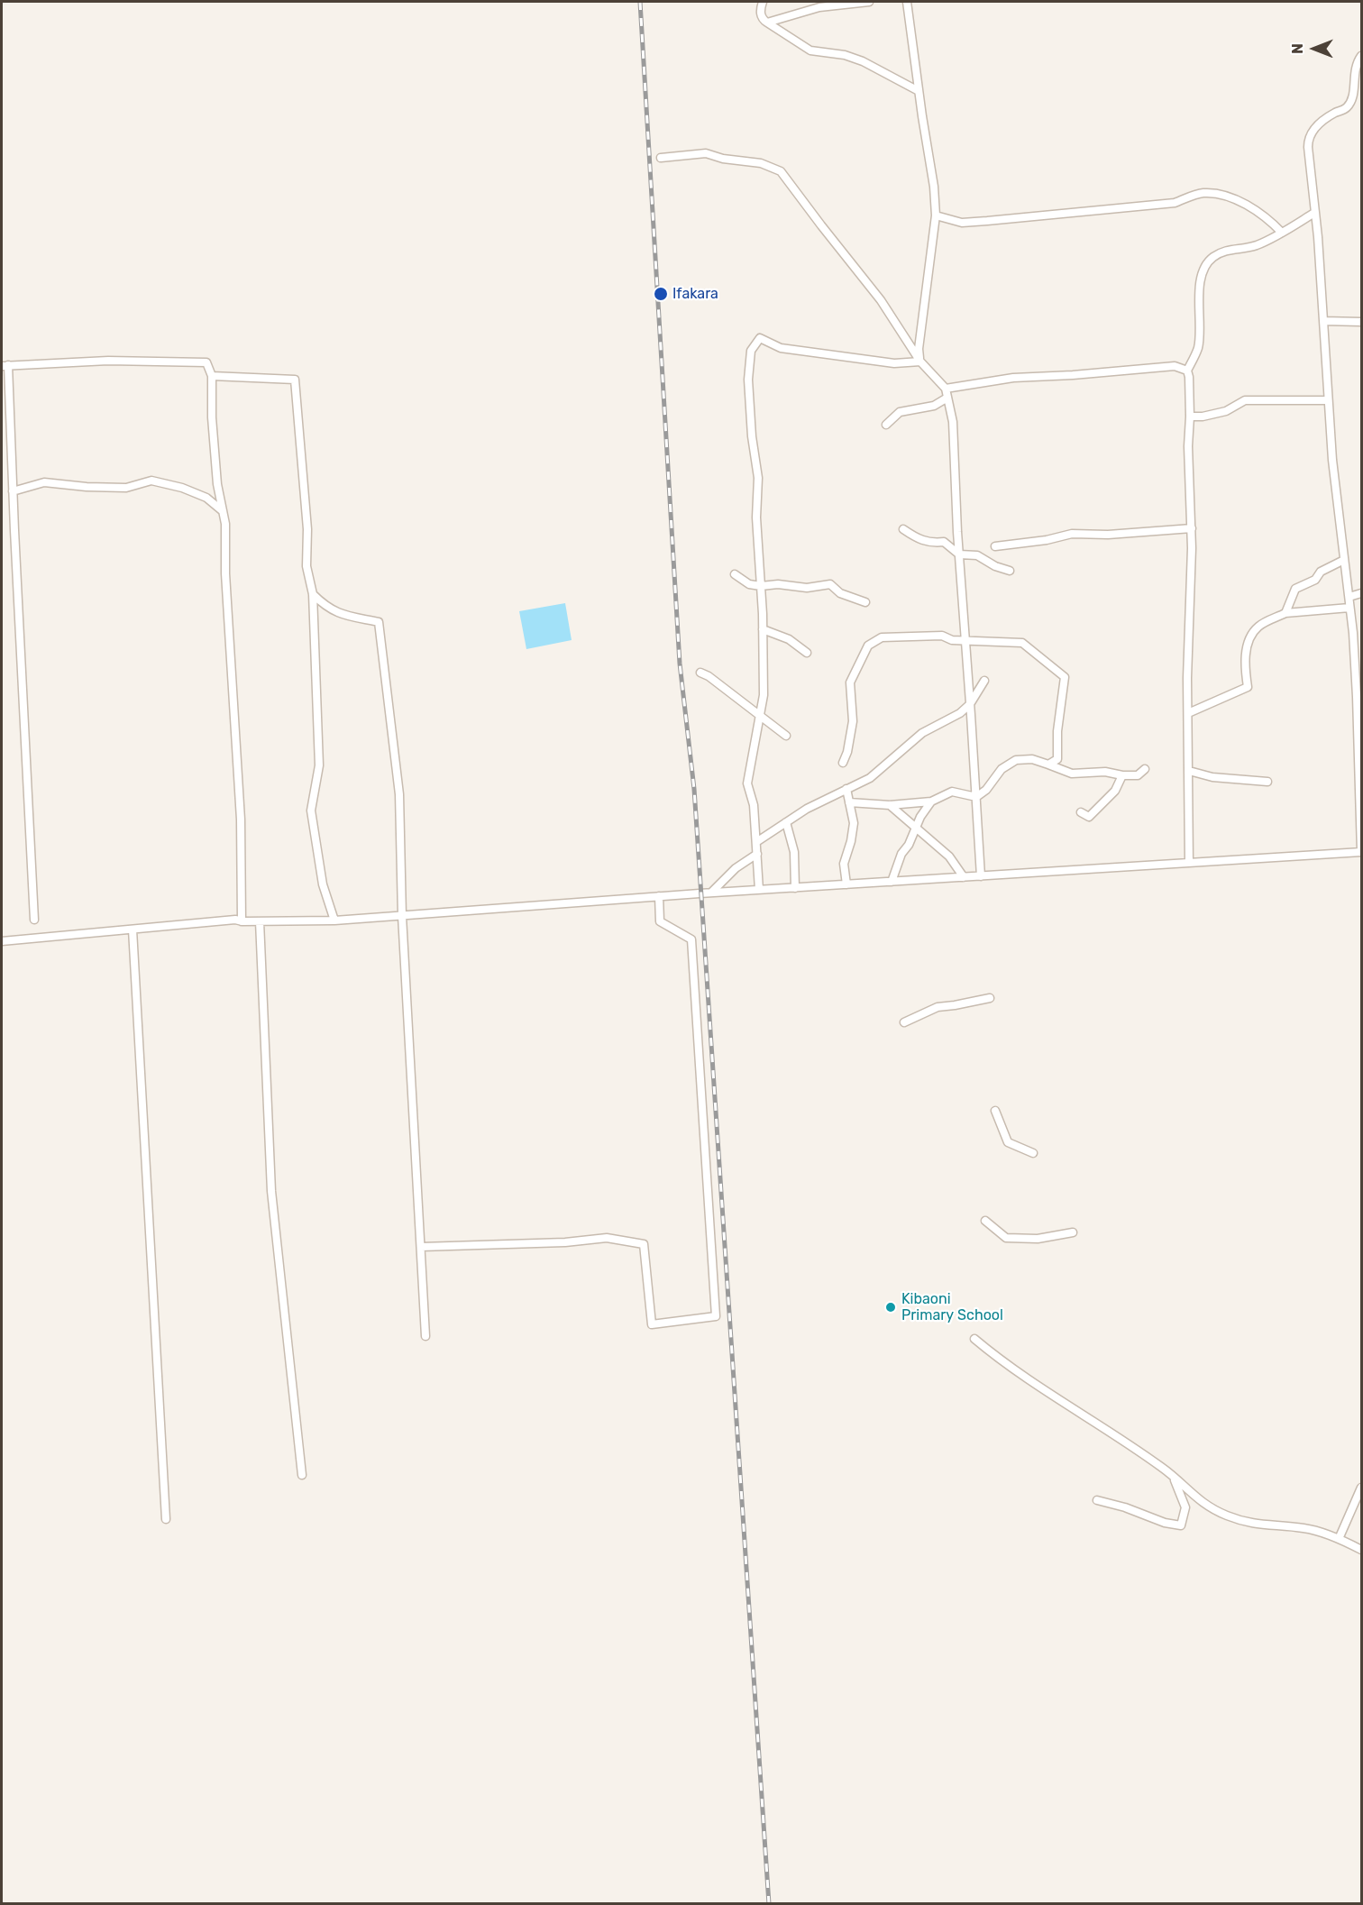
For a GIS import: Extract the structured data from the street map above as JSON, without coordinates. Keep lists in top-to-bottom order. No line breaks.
{"places":["Ifakara","Kibaoni Primary School"],"north":"left"}
